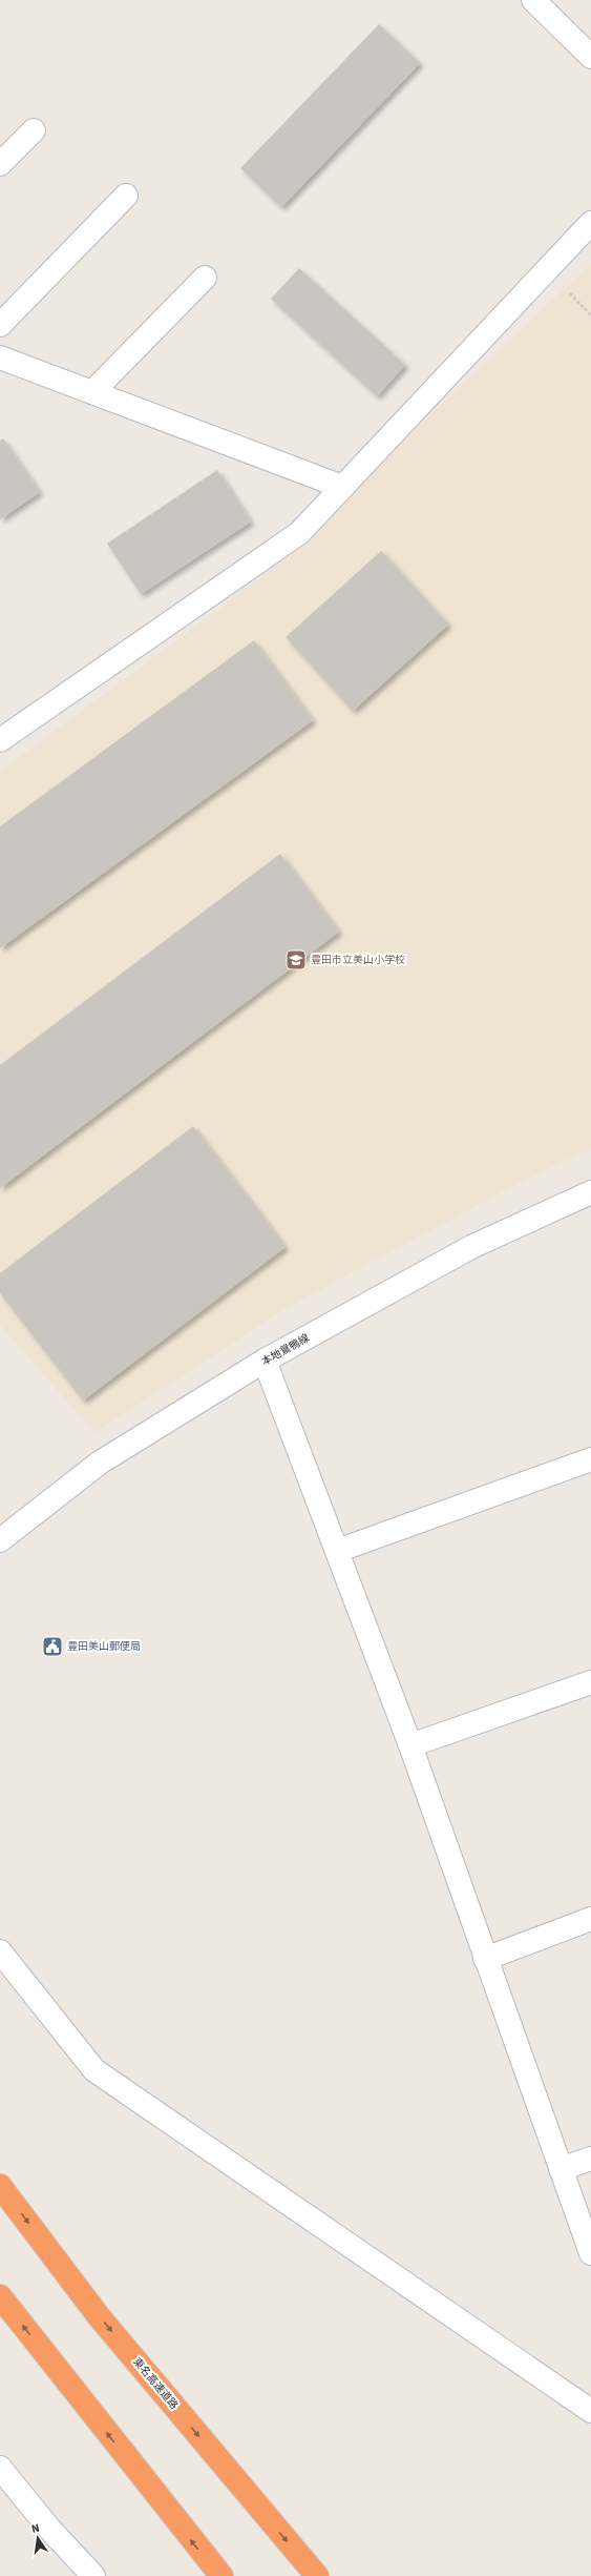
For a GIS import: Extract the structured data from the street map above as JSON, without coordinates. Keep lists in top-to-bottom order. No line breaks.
{"streets":{"highway":["東名高速道路"],"street":["本地鴛鴨線"]},"places":{"school or university":["豊田市立美山小学校"],"public building":["豊田美山郵便局"]},"north":"top"}
